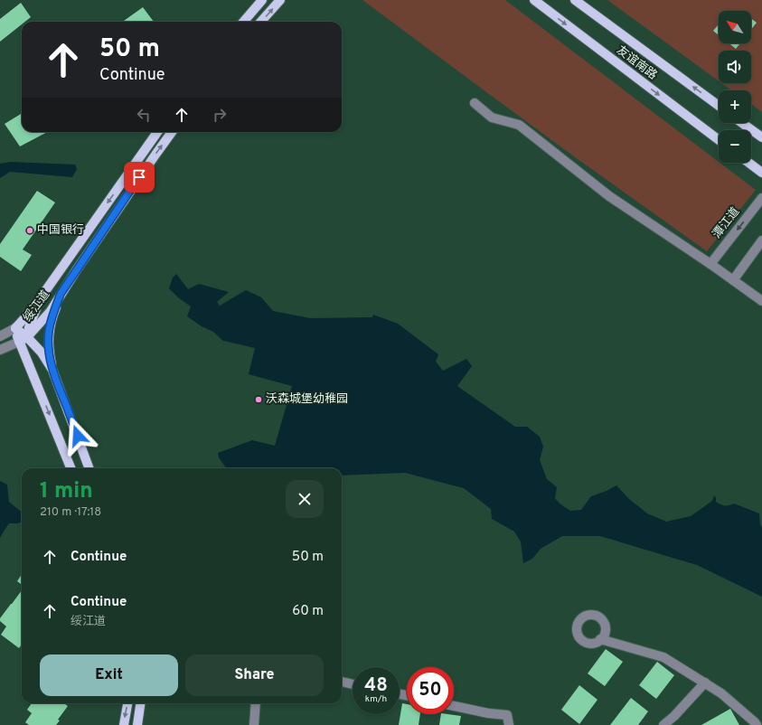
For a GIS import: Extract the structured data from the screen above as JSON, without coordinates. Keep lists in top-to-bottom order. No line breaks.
{"streets":{"main road":["友谊南路","绥江道"],"street":["潭江道"]},"places":["中国银行","沃森城堡幼稚园"],"north":"top left","page":{"map_buttons":["+","−"],"turn":["50 m","Continue"],"heading":["1 min","210 m · 17:18"],"list":[{"name":"Continue","value":"50 m"},{"name":"Continue","note":"绥江道","value":"60 m"}],"buttons":["Exit","Share"],"speed":"48 km/h","limit":"50"}}
